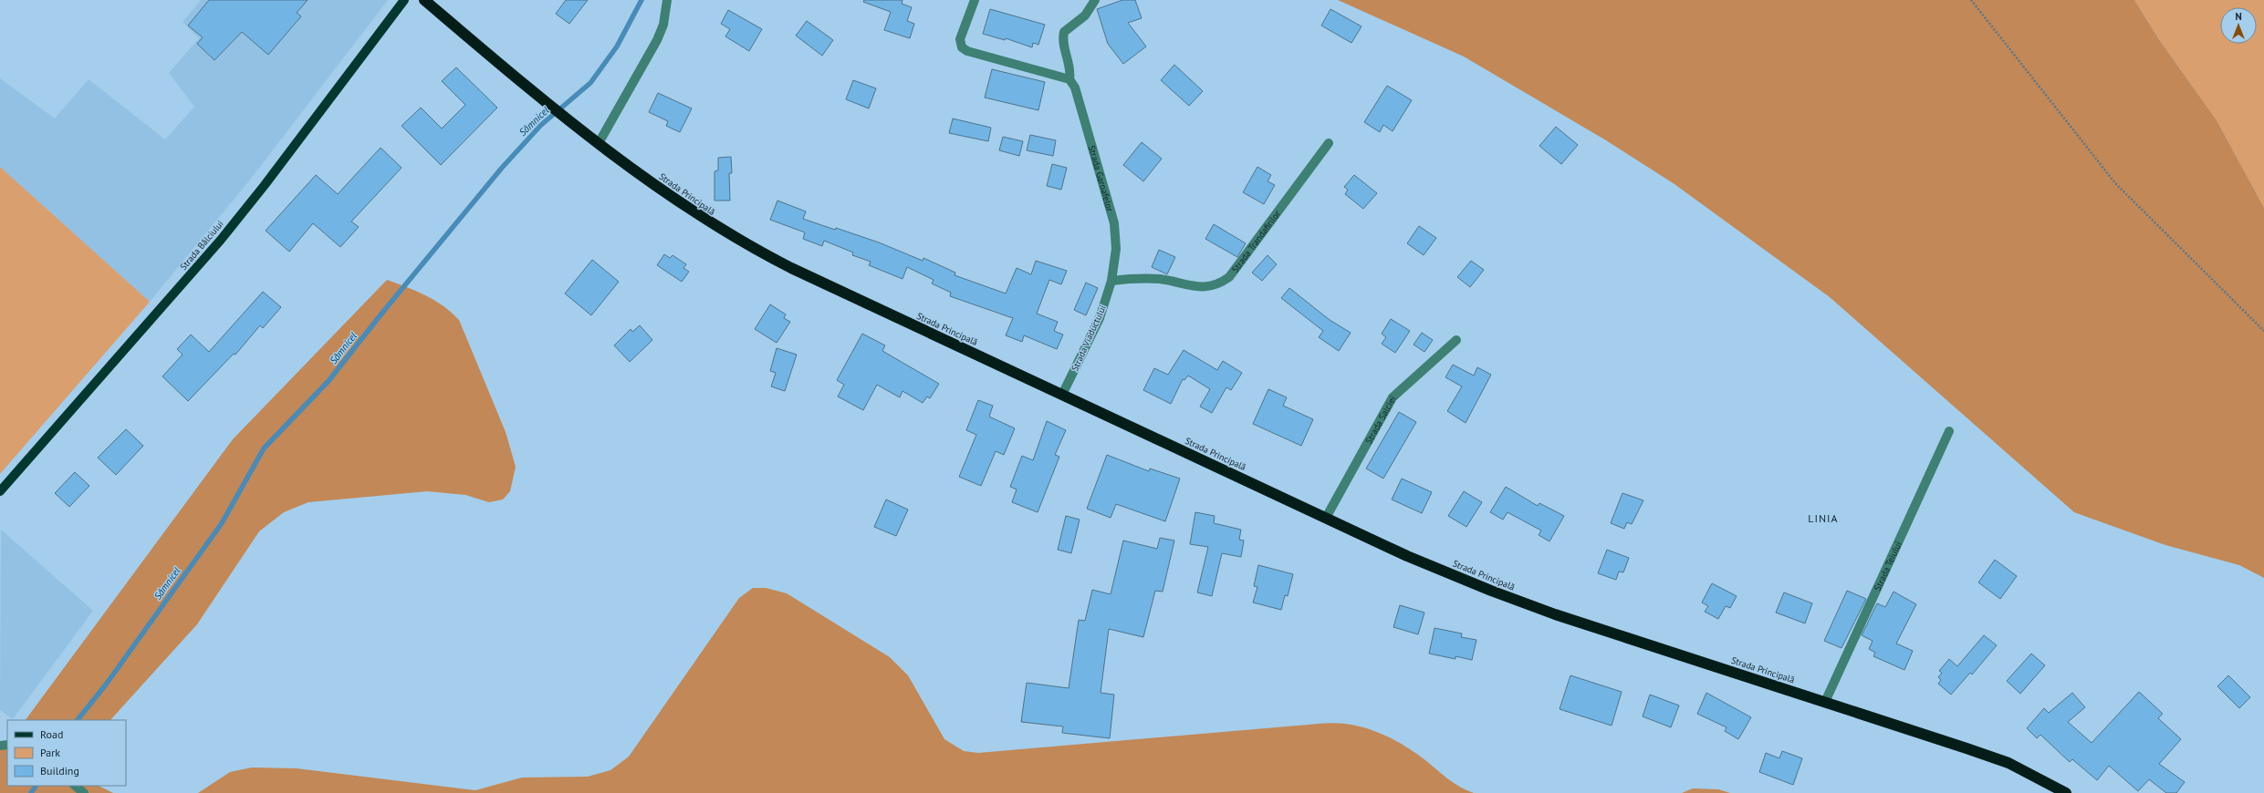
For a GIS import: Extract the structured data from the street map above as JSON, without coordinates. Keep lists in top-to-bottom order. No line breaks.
{"streets":{"highway":["Strada Principală"],"main road":["Strada Bâlciului"],"street":["Strada Garoafelor","Strada Trandafirilor","Strada Viaductului","Strada Salciei","Strada Teiului"]},"crossings":[["Strada Garoafelor","Strada Trandafirilor"],["Strada Garoafelor","Strada Viaductului"],["Strada Principală","Strada Viaductului"],["Strada Principală","Strada Salciei"],["Strada Principală","Strada Teiului"],["Strada Trandafirilor","Strada Viaductului"]],"districts":["LINIA"],"water":["Sâmnicel"],"legend":["Road","Park","Building"],"north":"top"}
